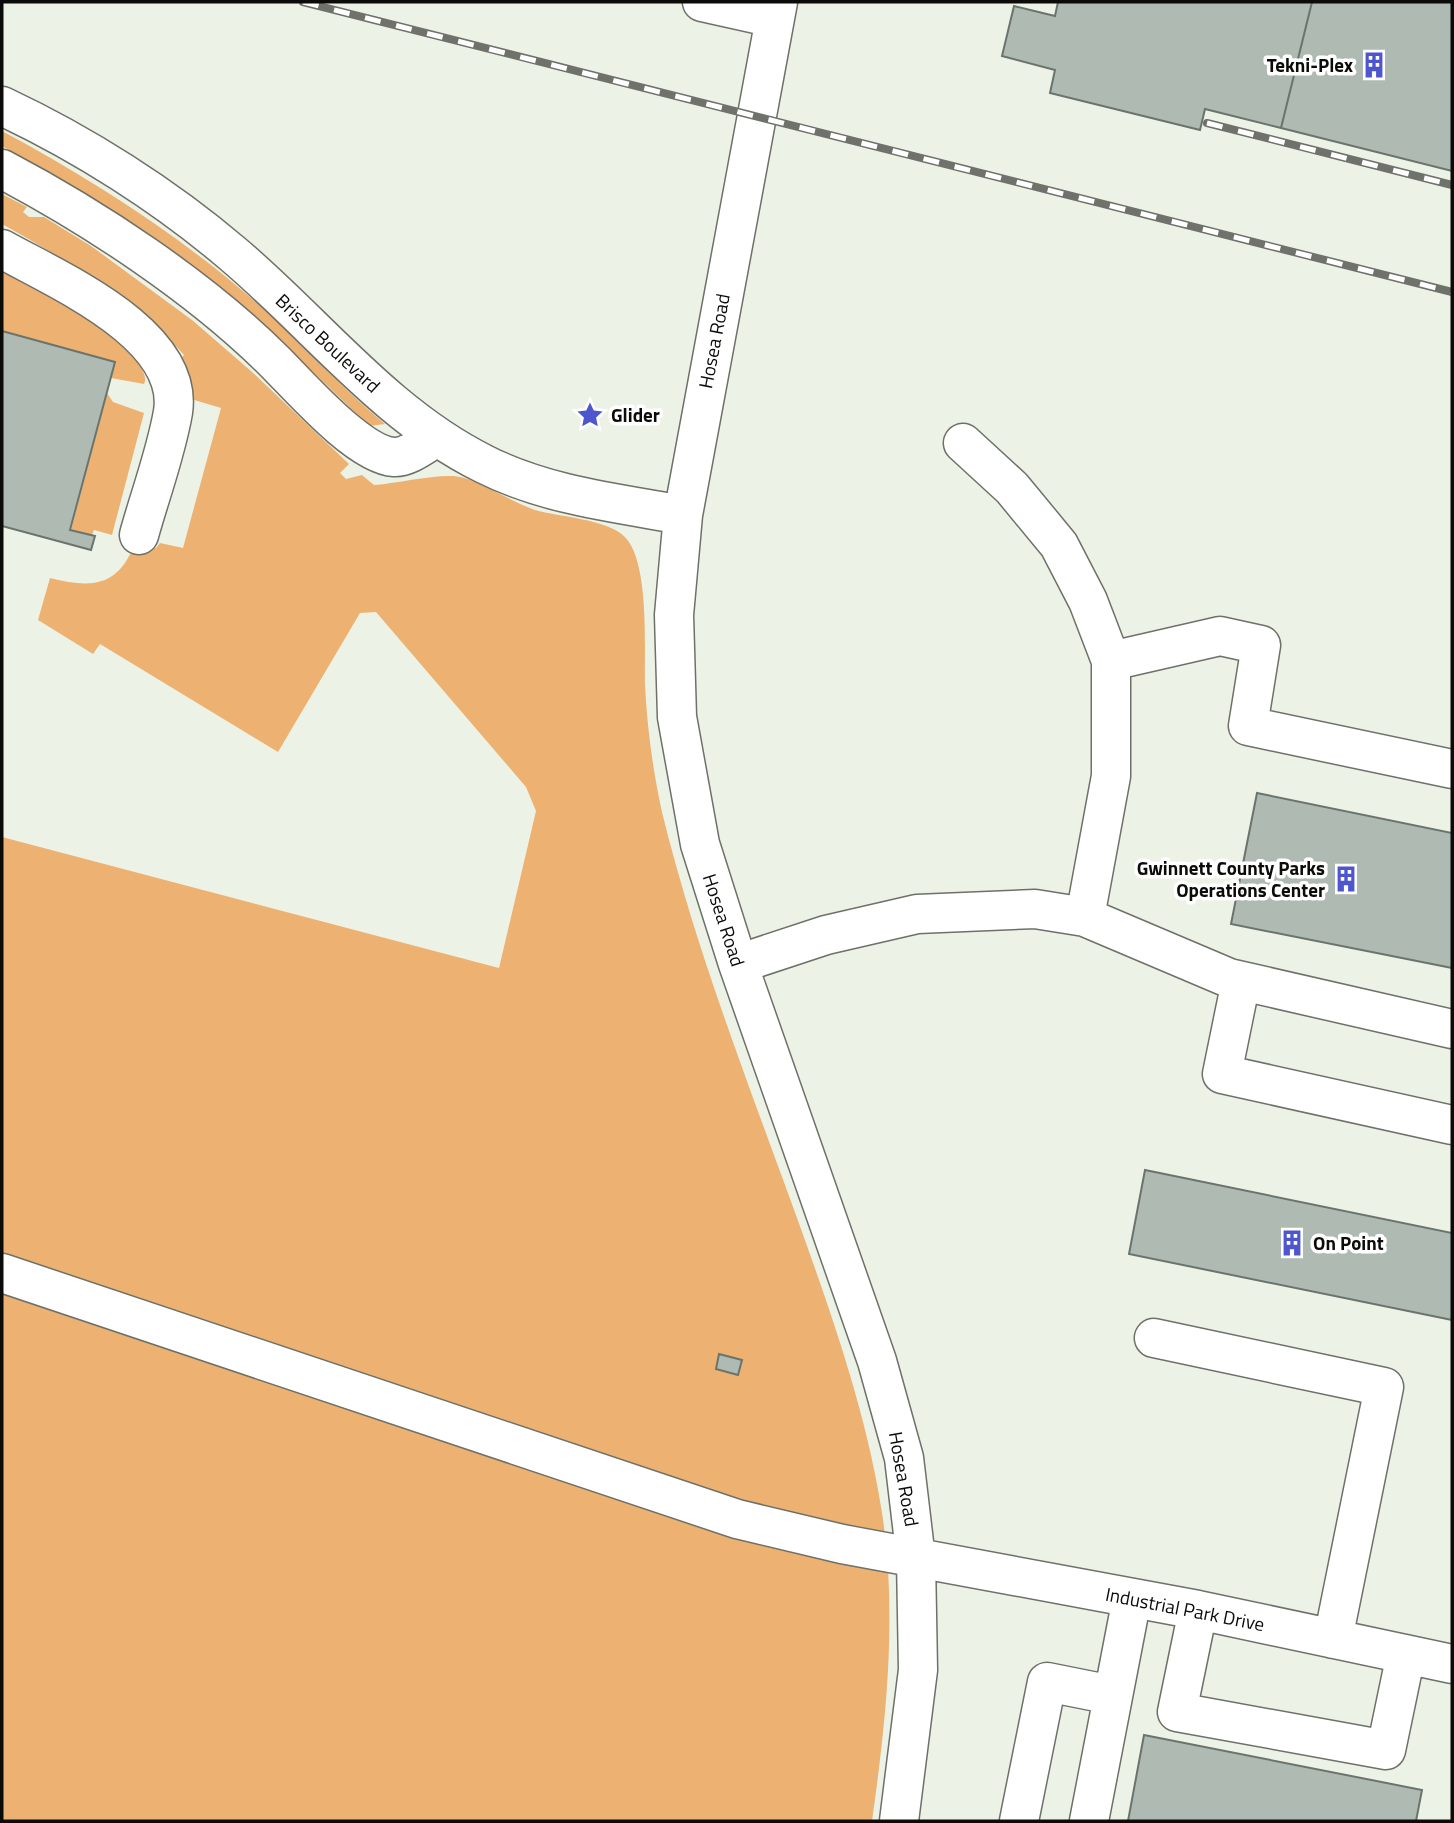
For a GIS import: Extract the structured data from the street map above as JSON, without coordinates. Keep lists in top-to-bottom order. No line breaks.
{"streets":{"street":["Hosea Road","Brisco Boulevard","Industrial Park Drive"]},"crossings":[["Hosea Road","Brisco Boulevard"],["Hosea Road","Industrial Park Drive"]],"places":{"building":["Tekni-Plex","Gwinnett County Parks Operations Center","On Point"],"place":["Glider"]}}
